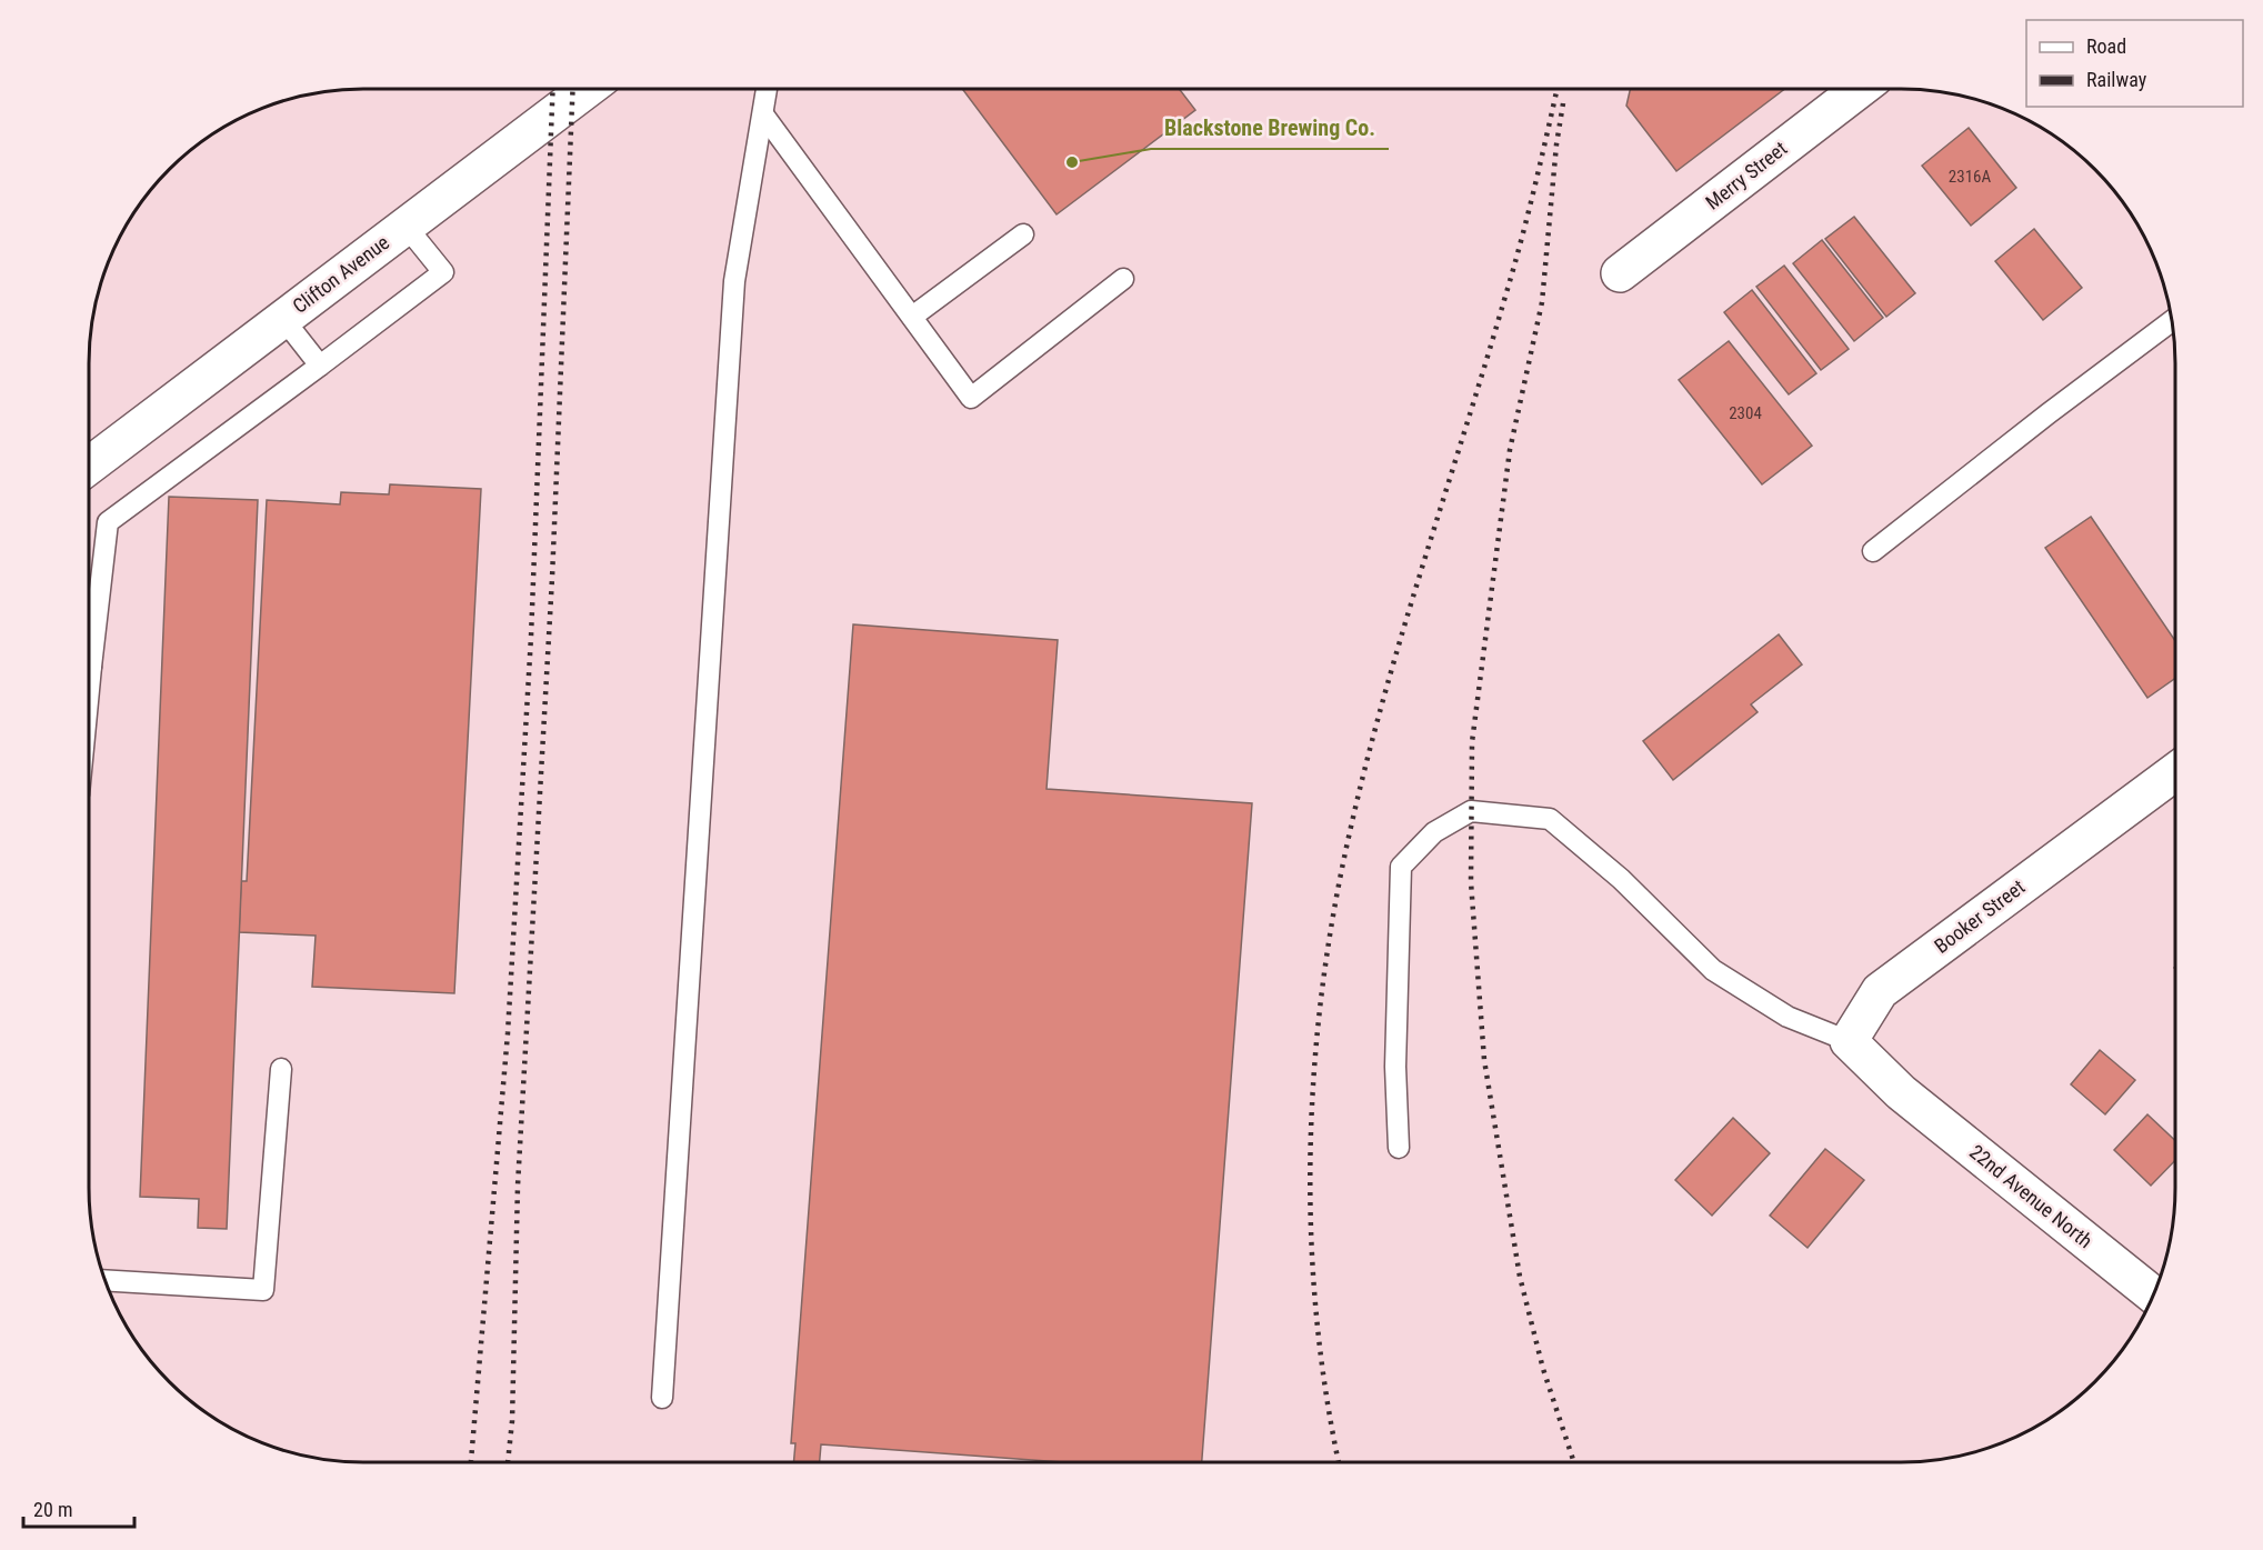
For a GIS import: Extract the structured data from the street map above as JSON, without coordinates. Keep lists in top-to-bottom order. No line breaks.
{"streets":{"street":["Merry Street","Clifton Avenue","Booker Street","22nd Avenue North"]},"crossings":[["Booker Street","22nd Avenue North"]],"places":["Blackstone Brewing Co."],"house_numbers":["2316A","2304"],"legend":["Road","Railway"],"scale_bar":"20 m"}
